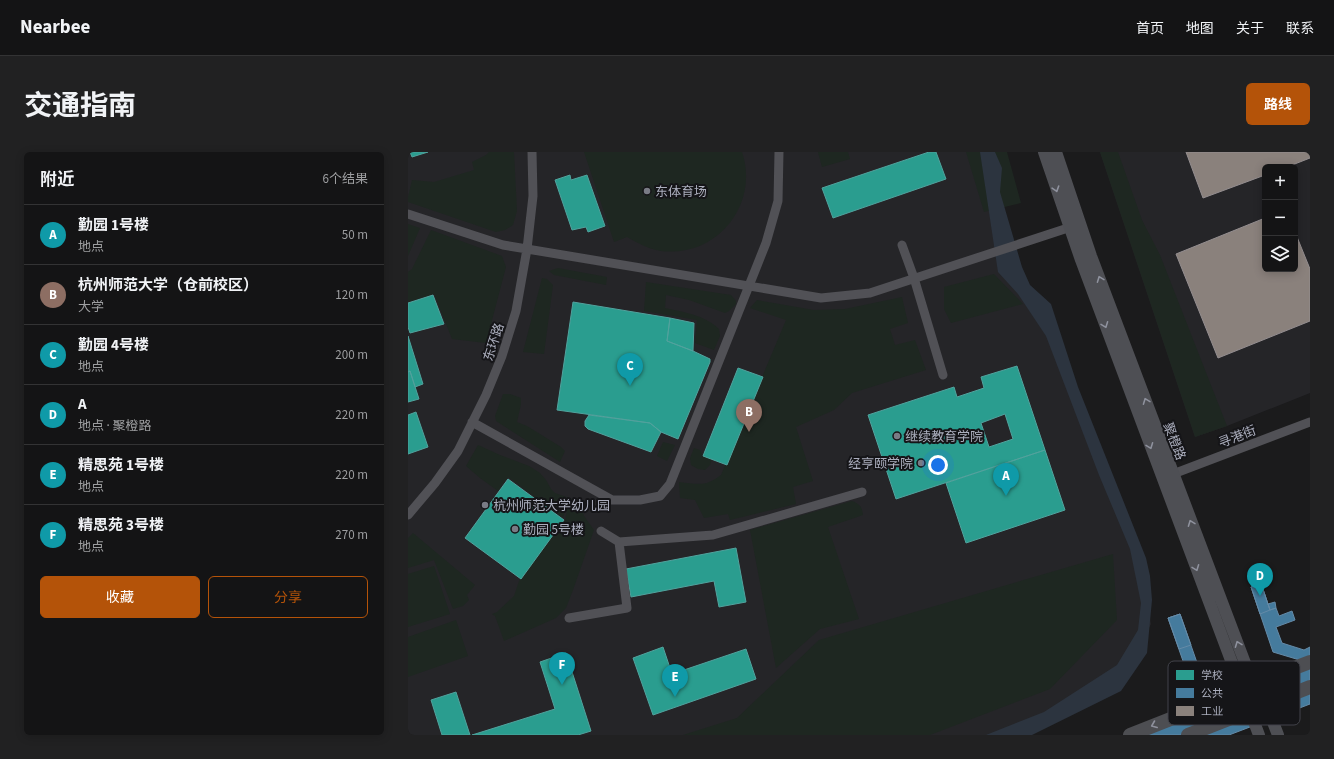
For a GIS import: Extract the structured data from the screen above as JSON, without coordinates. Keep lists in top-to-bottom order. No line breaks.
{"streets":{"street":["东环路","寻港街","聚橙路"]},"crossings":[["寻港街","聚橙路"]],"places":["东体育场","继续教育学院","经亨颐学院","杭州师范大学幼儿园","勤园 5号楼"],"legend":["学校","公共","工业"],"page":{"header":"Nearbee","nav":["首页","地图","关于","联系"],"title":"交通指南","buttons":["路线",["收藏","分享"]],"heading":["附近","6个结果"],"map_buttons":["+","−"],"list":[{"mark":"A","name":"勤园 1号楼","note":"地点","value":"50 m"},{"mark":"B","name":"杭州师范大学（仓前校区）","note":"大学","value":"120 m"},{"mark":"C","name":"勤园 4号楼","note":"地点","value":"200 m"},{"mark":"D","name":"A","note":"地点 · 聚橙路","value":"220 m"},{"mark":"E","name":"精思苑 1号楼","note":"地点","value":"220 m"},{"mark":"F","name":"精思苑 3号楼","note":"地点","value":"270 m"}],"pins":["C","B","A","D","F","E"]}}
